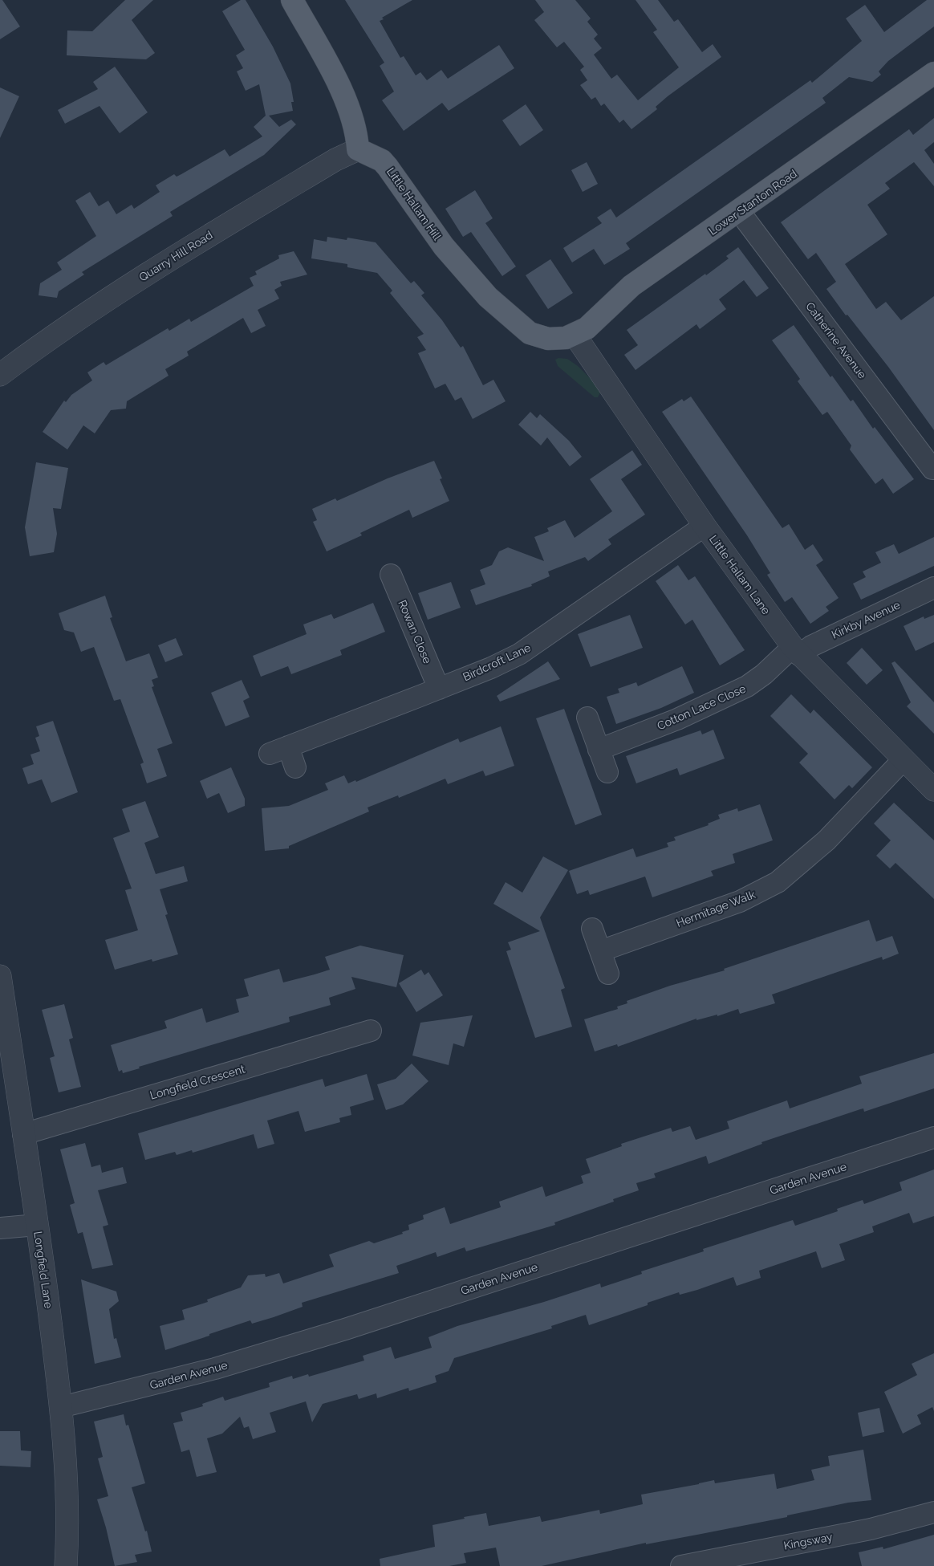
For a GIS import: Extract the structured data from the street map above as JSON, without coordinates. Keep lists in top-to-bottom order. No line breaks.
{"streets":{"main road":["Lower Stanton Road","Little Hallam Hill"],"street":["Quarry Hill Road","Catherine Avenue","Little Hallam Lane","Kirkby Avenue","Rowan Close","Birdcroft Lane","Cotton Lace Close","Hermitage Walk","Longfield Crescent","Garden Avenue","Longfield Lane","Kingsway"]},"crossings":[["Lower Stanton Road","Little Hallam Hill"],["Lower Stanton Road","Catherine Avenue"],["Lower Stanton Road","Little Hallam Lane"],["Little Hallam Hill","Quarry Hill Road"],["Little Hallam Hill","Little Hallam Lane"],["Little Hallam Lane","Kirkby Avenue"],["Little Hallam Lane","Birdcroft Lane"],["Little Hallam Lane","Cotton Lace Close"],["Little Hallam Lane","Hermitage Walk"],["Kirkby Avenue","Cotton Lace Close"],["Rowan Close","Birdcroft Lane"],["Longfield Crescent","Longfield Lane"],["Garden Avenue","Longfield Lane"]]}
